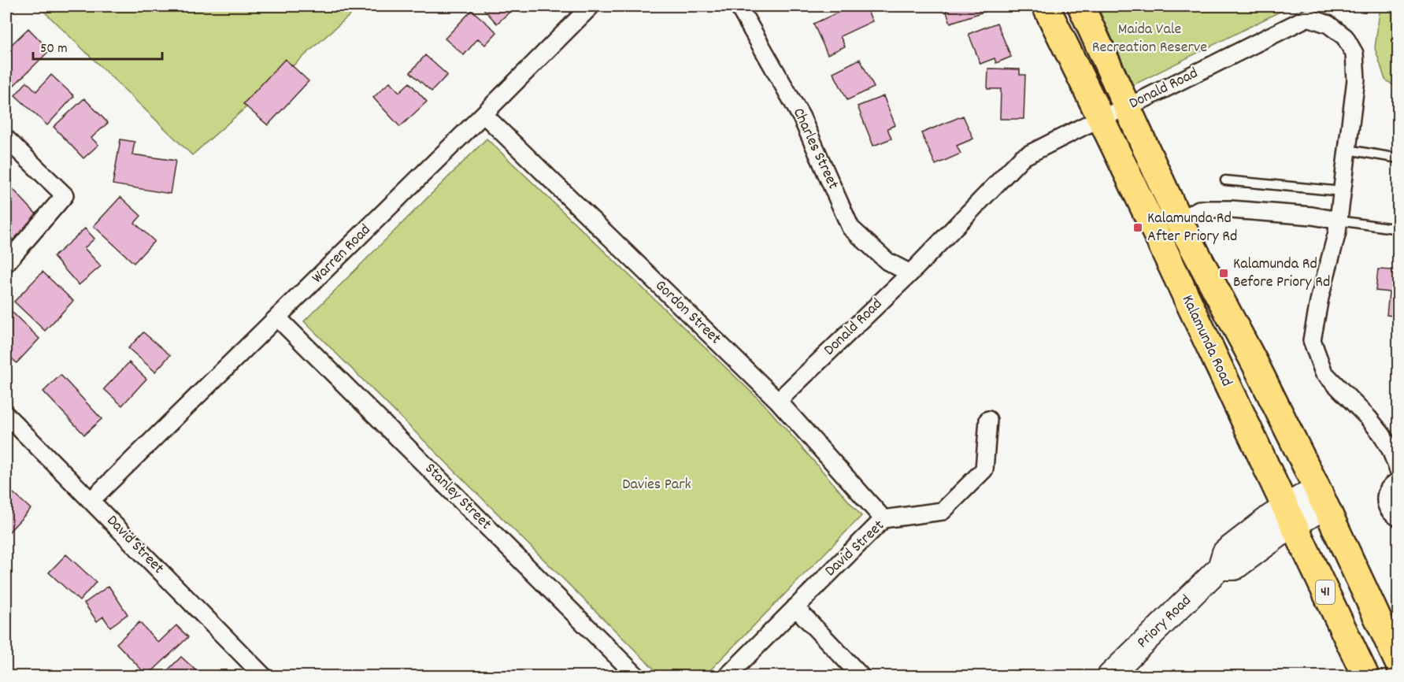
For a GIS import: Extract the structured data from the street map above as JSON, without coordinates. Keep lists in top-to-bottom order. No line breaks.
{"streets":{"main road":["Kalamunda Road","41"],"street":["Donald Road","Charles Street","Warren Road","Gordon Street","Stanley Street","David Street","Priory Road"]},"crossings":[["Donald Road","Charles Street"],["Donald Road","Gordon Street"],["Donald Road","Kalamunda Road"],["Warren Road","Gordon Street"],["Warren Road","Stanley Street"],["Warren Road","David Street"],["Gordon Street","David Street"],["Kalamunda Road","Priory Road"]],"parks":["Maida Vale Recreation Reserve","Davies Park"],"places":{"transit":["Kalamunda Rd After Priory Rd","Kalamunda Rd Before Priory Rd"]},"scale_bar":"50 m"}
